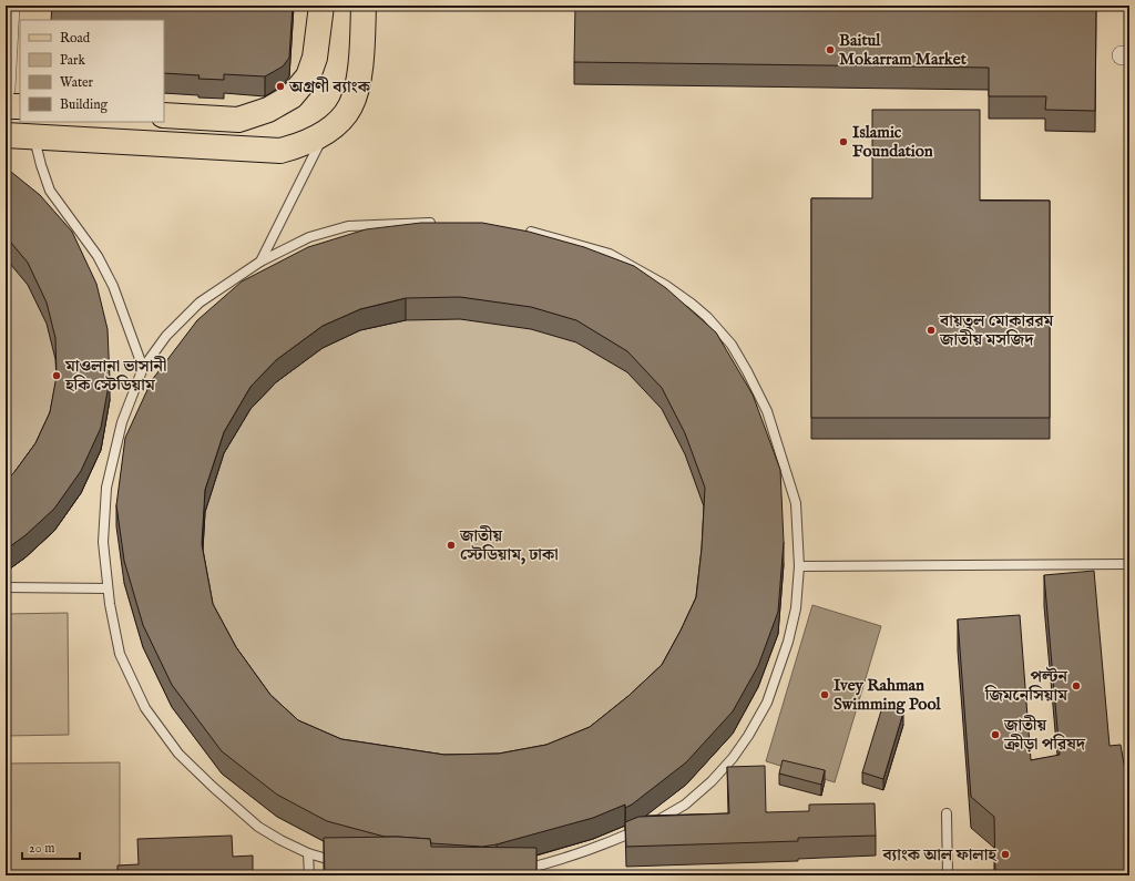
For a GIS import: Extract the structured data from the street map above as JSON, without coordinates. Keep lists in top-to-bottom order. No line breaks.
{"places":["Baitul Mokarram Market","অগ্রণী ব্যাংক","Islamic Foundation","বায়তুল মোকাররম জাতীয় মসজিদ","মাওলানা ভাসানী হকি স্টেডিয়াম","জাতীয় স্টেডিয়াম, ঢাকা","পল্টন জিমনেসিয়াম","Ivey Rahman Swimming Pool","জাতীয় ক্রীড়া পরিষদ","ব্যাংক আল ফালাহ"],"legend":["Road","Park","Water","Building"],"scale_bar":"20 m"}
